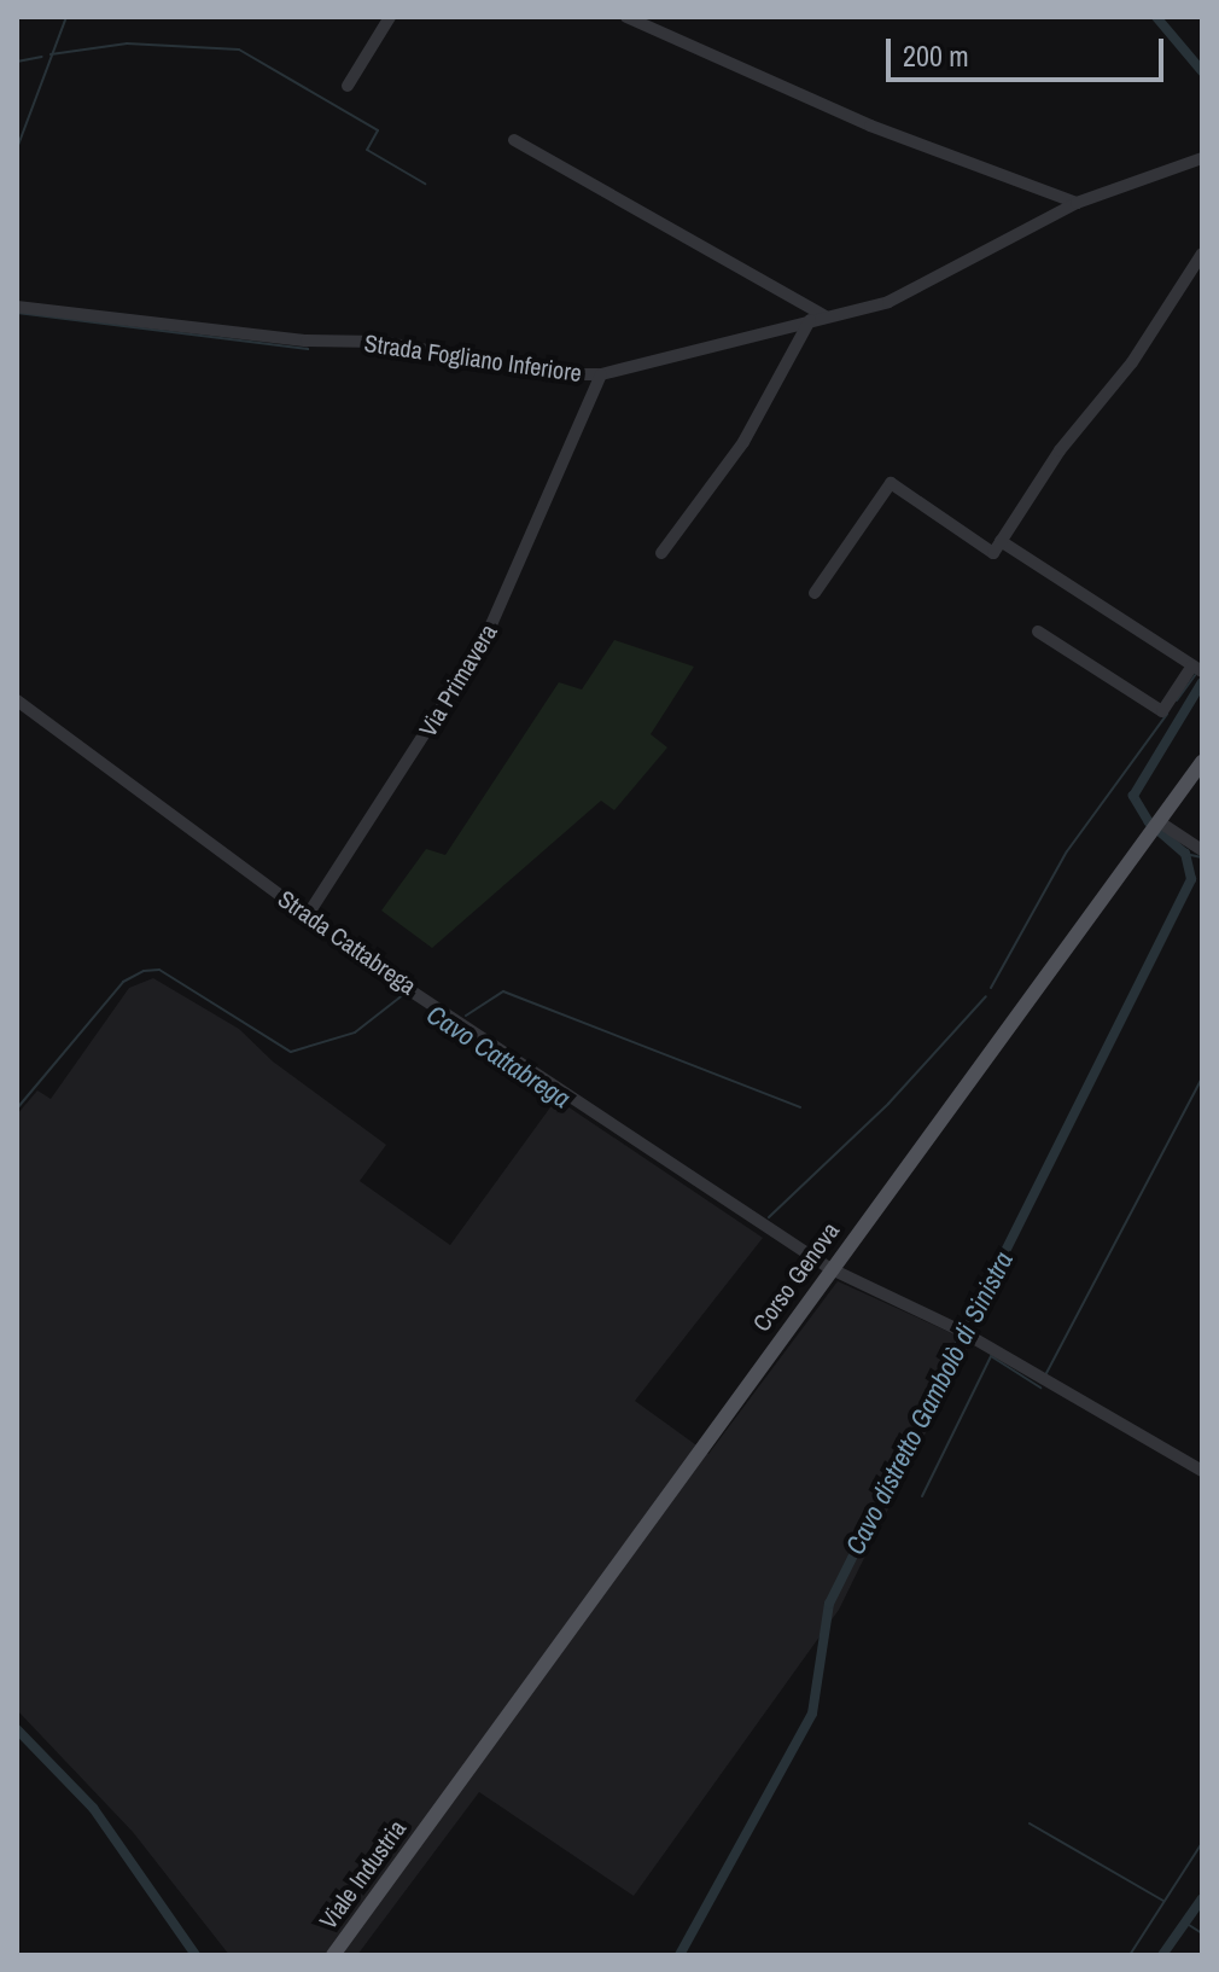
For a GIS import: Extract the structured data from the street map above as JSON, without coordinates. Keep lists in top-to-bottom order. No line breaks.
{"streets":{"main road":["Corso Genova","Viale Industria"],"street":["Strada Fogliano Inferiore","Via Primavera","Strada Cattabrega"]},"crossings":[["Strada Fogliano Inferiore","Via Primavera"],["Via Primavera","Strada Cattabrega"],["Strada Cattabrega","Corso Genova"],["Corso Genova","Viale Industria"]],"water":["Cavo Cattabrega","Cavo distretto Gambolò di Sinistra"],"scale_bar":"200 m"}
